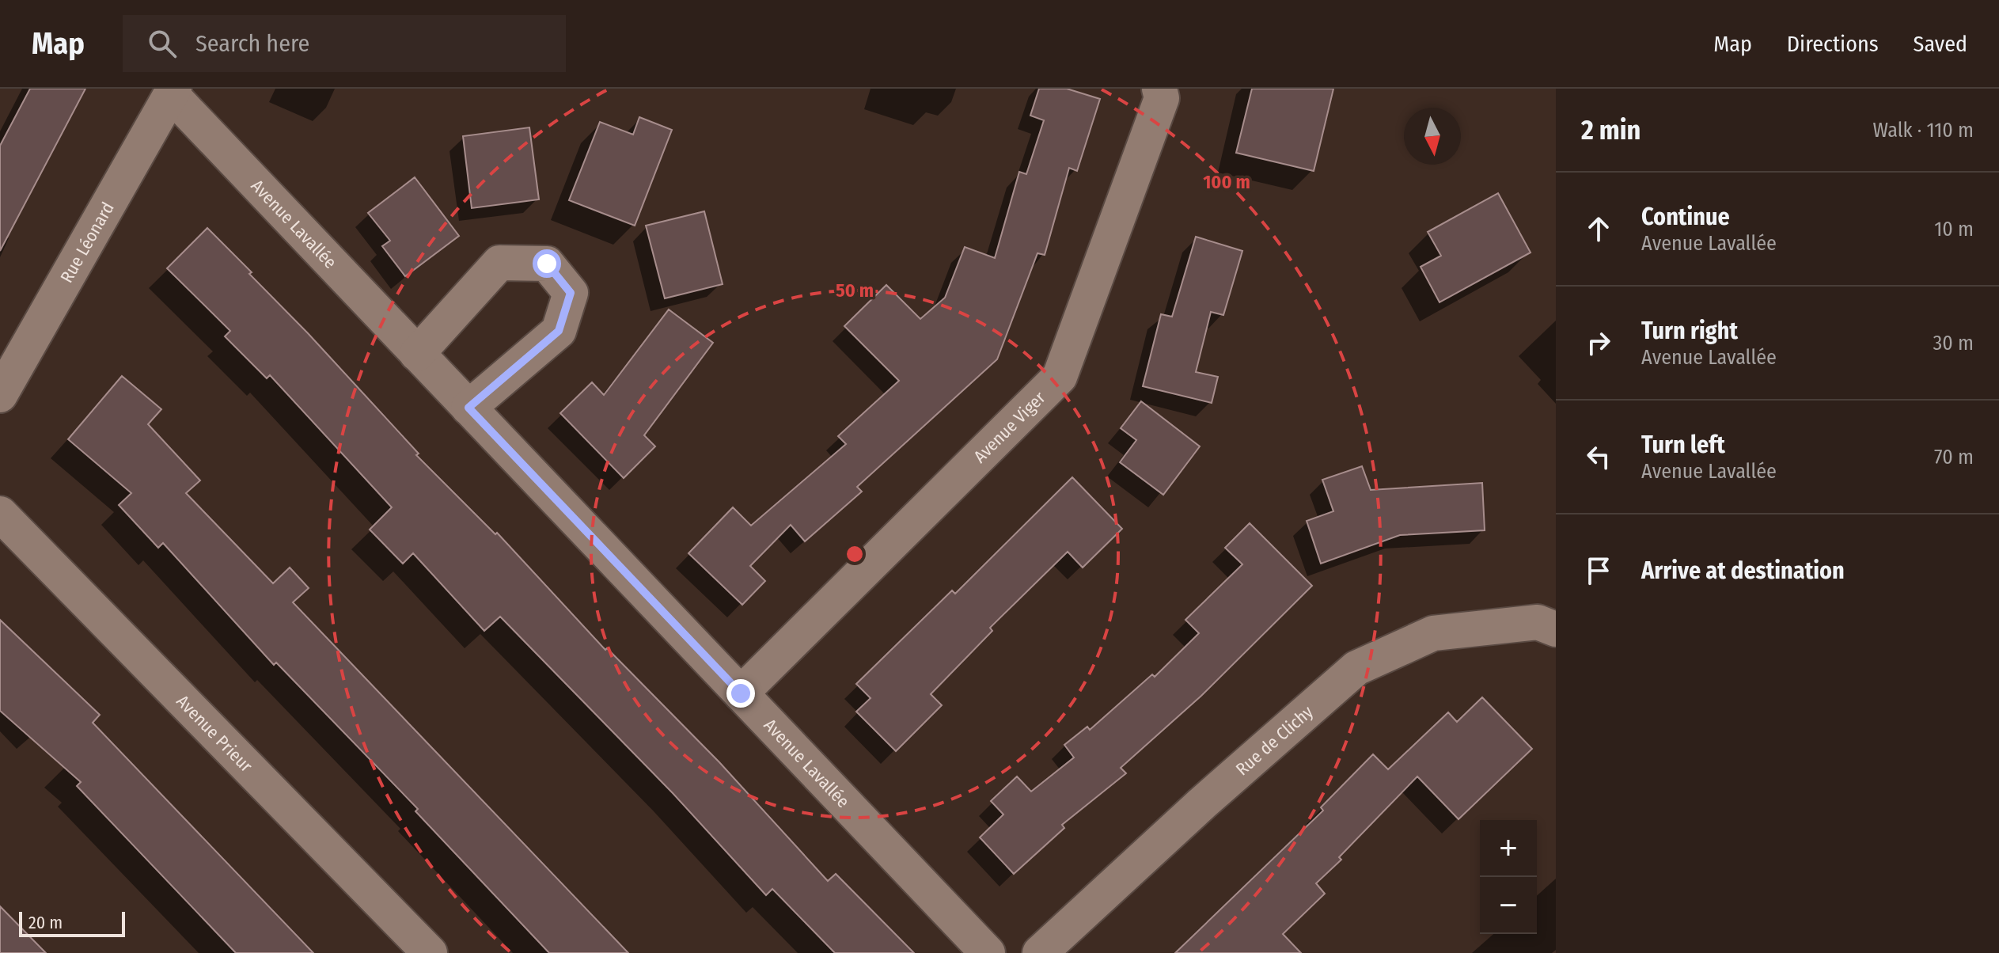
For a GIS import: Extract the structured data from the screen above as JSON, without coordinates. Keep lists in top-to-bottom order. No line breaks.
{"streets":{"street":["Avenue Lavallée","Rue Léonard","Avenue Viger","Avenue Prieur","Rue de Clichy"]},"crossings":[["Avenue Lavallée","Rue Léonard"],["Avenue Lavallée","Avenue Viger"]],"scale_bar":"20 m","north":"bottom","page":{"header":"Map","search":"Search here","nav":["Map","Directions","Saved"],"heading":["2 min","Walk · 110 m"],"list":[["Continue","Avenue Lavallée","10 m"],["Turn right","Avenue Lavallée","30 m"],["Turn left","Avenue Lavallée","70 m"],"Arrive at destination"],"map_buttons":["+","−"],"scale":"20 m"},"rings":["100 m","50 m"]}
